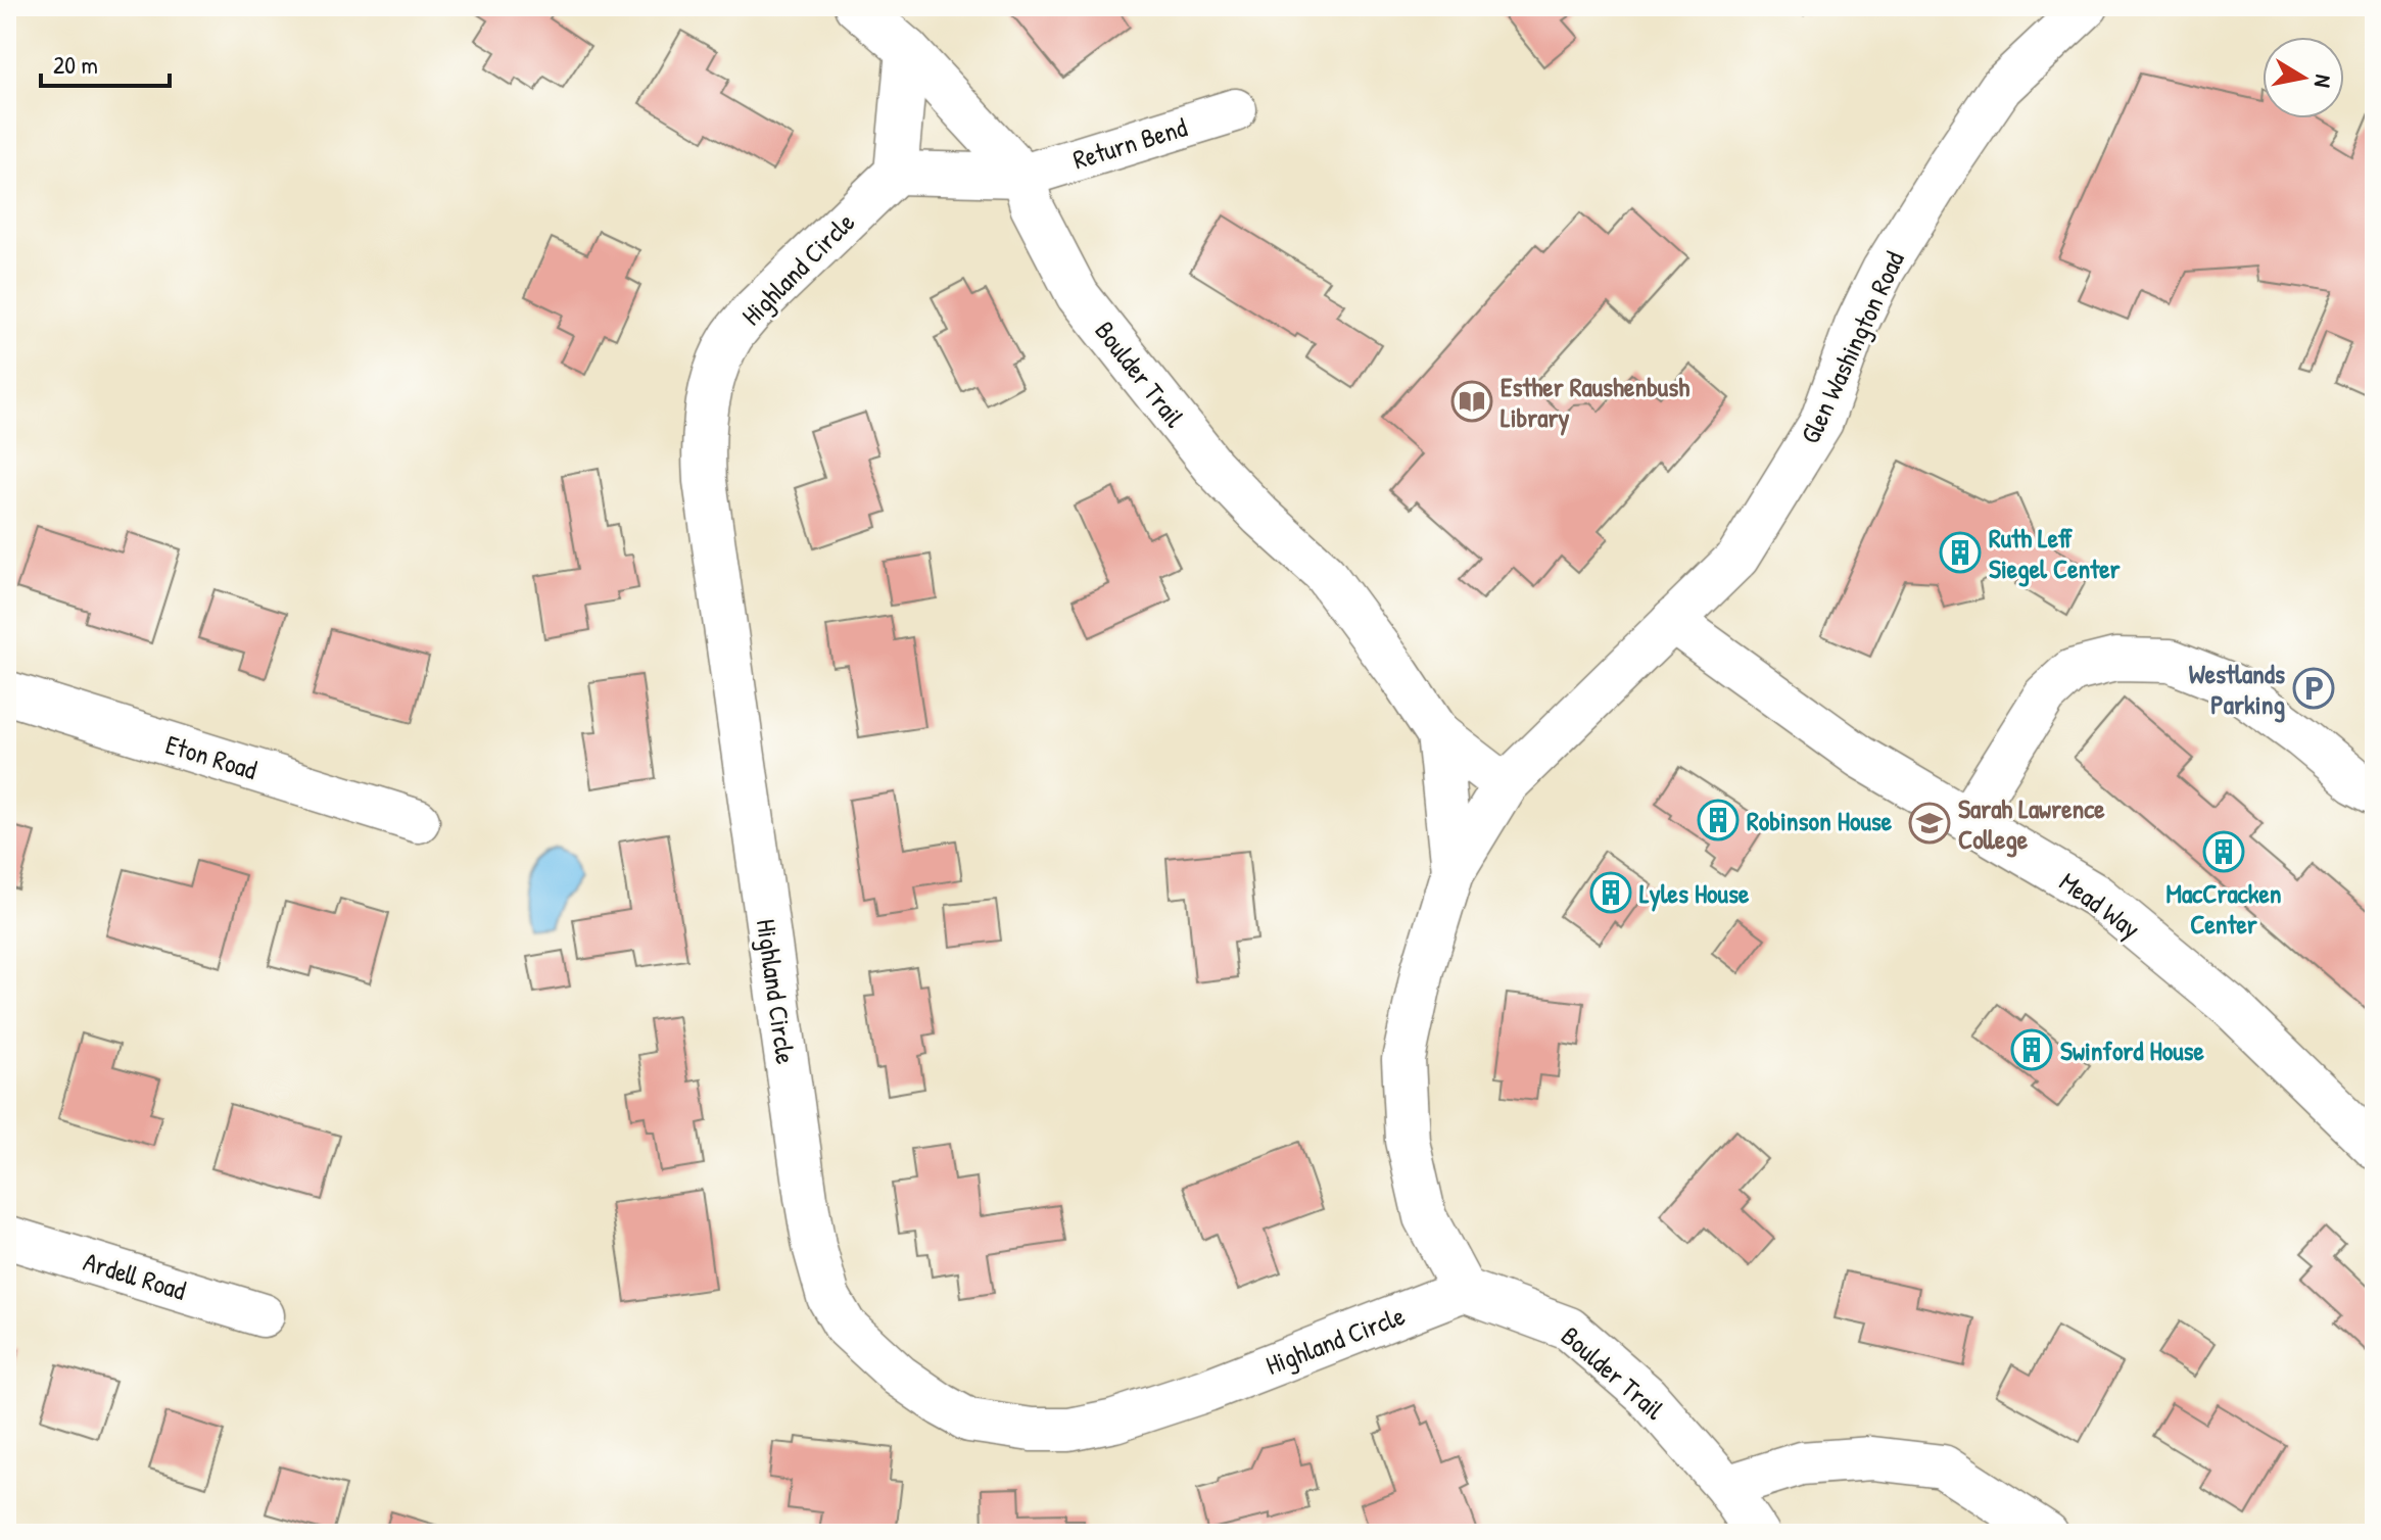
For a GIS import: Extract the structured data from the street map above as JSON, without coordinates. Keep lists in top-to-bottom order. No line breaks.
{"streets":{"street":["Return Bend","Highland Circle","Glen Washington Road","Boulder Trail","Eton Road","Mead Way","Ardell Road"]},"crossings":[["Return Bend","Highland Circle"],["Return Bend","Boulder Trail"],["Highland Circle","Boulder Trail"],["Glen Washington Road","Boulder Trail"],["Glen Washington Road","Mead Way"]],"places":{"library":["Esther Raushenbush Library"],"building":["Ruth Leff Siegel Center","Robinson House","MacCracken Center","Lyles House","Swinford House"],"parking":["Westlands Parking"],"school or university":["Sarah Lawrence College"]},"scale_bar":"20 m","north":"right"}
